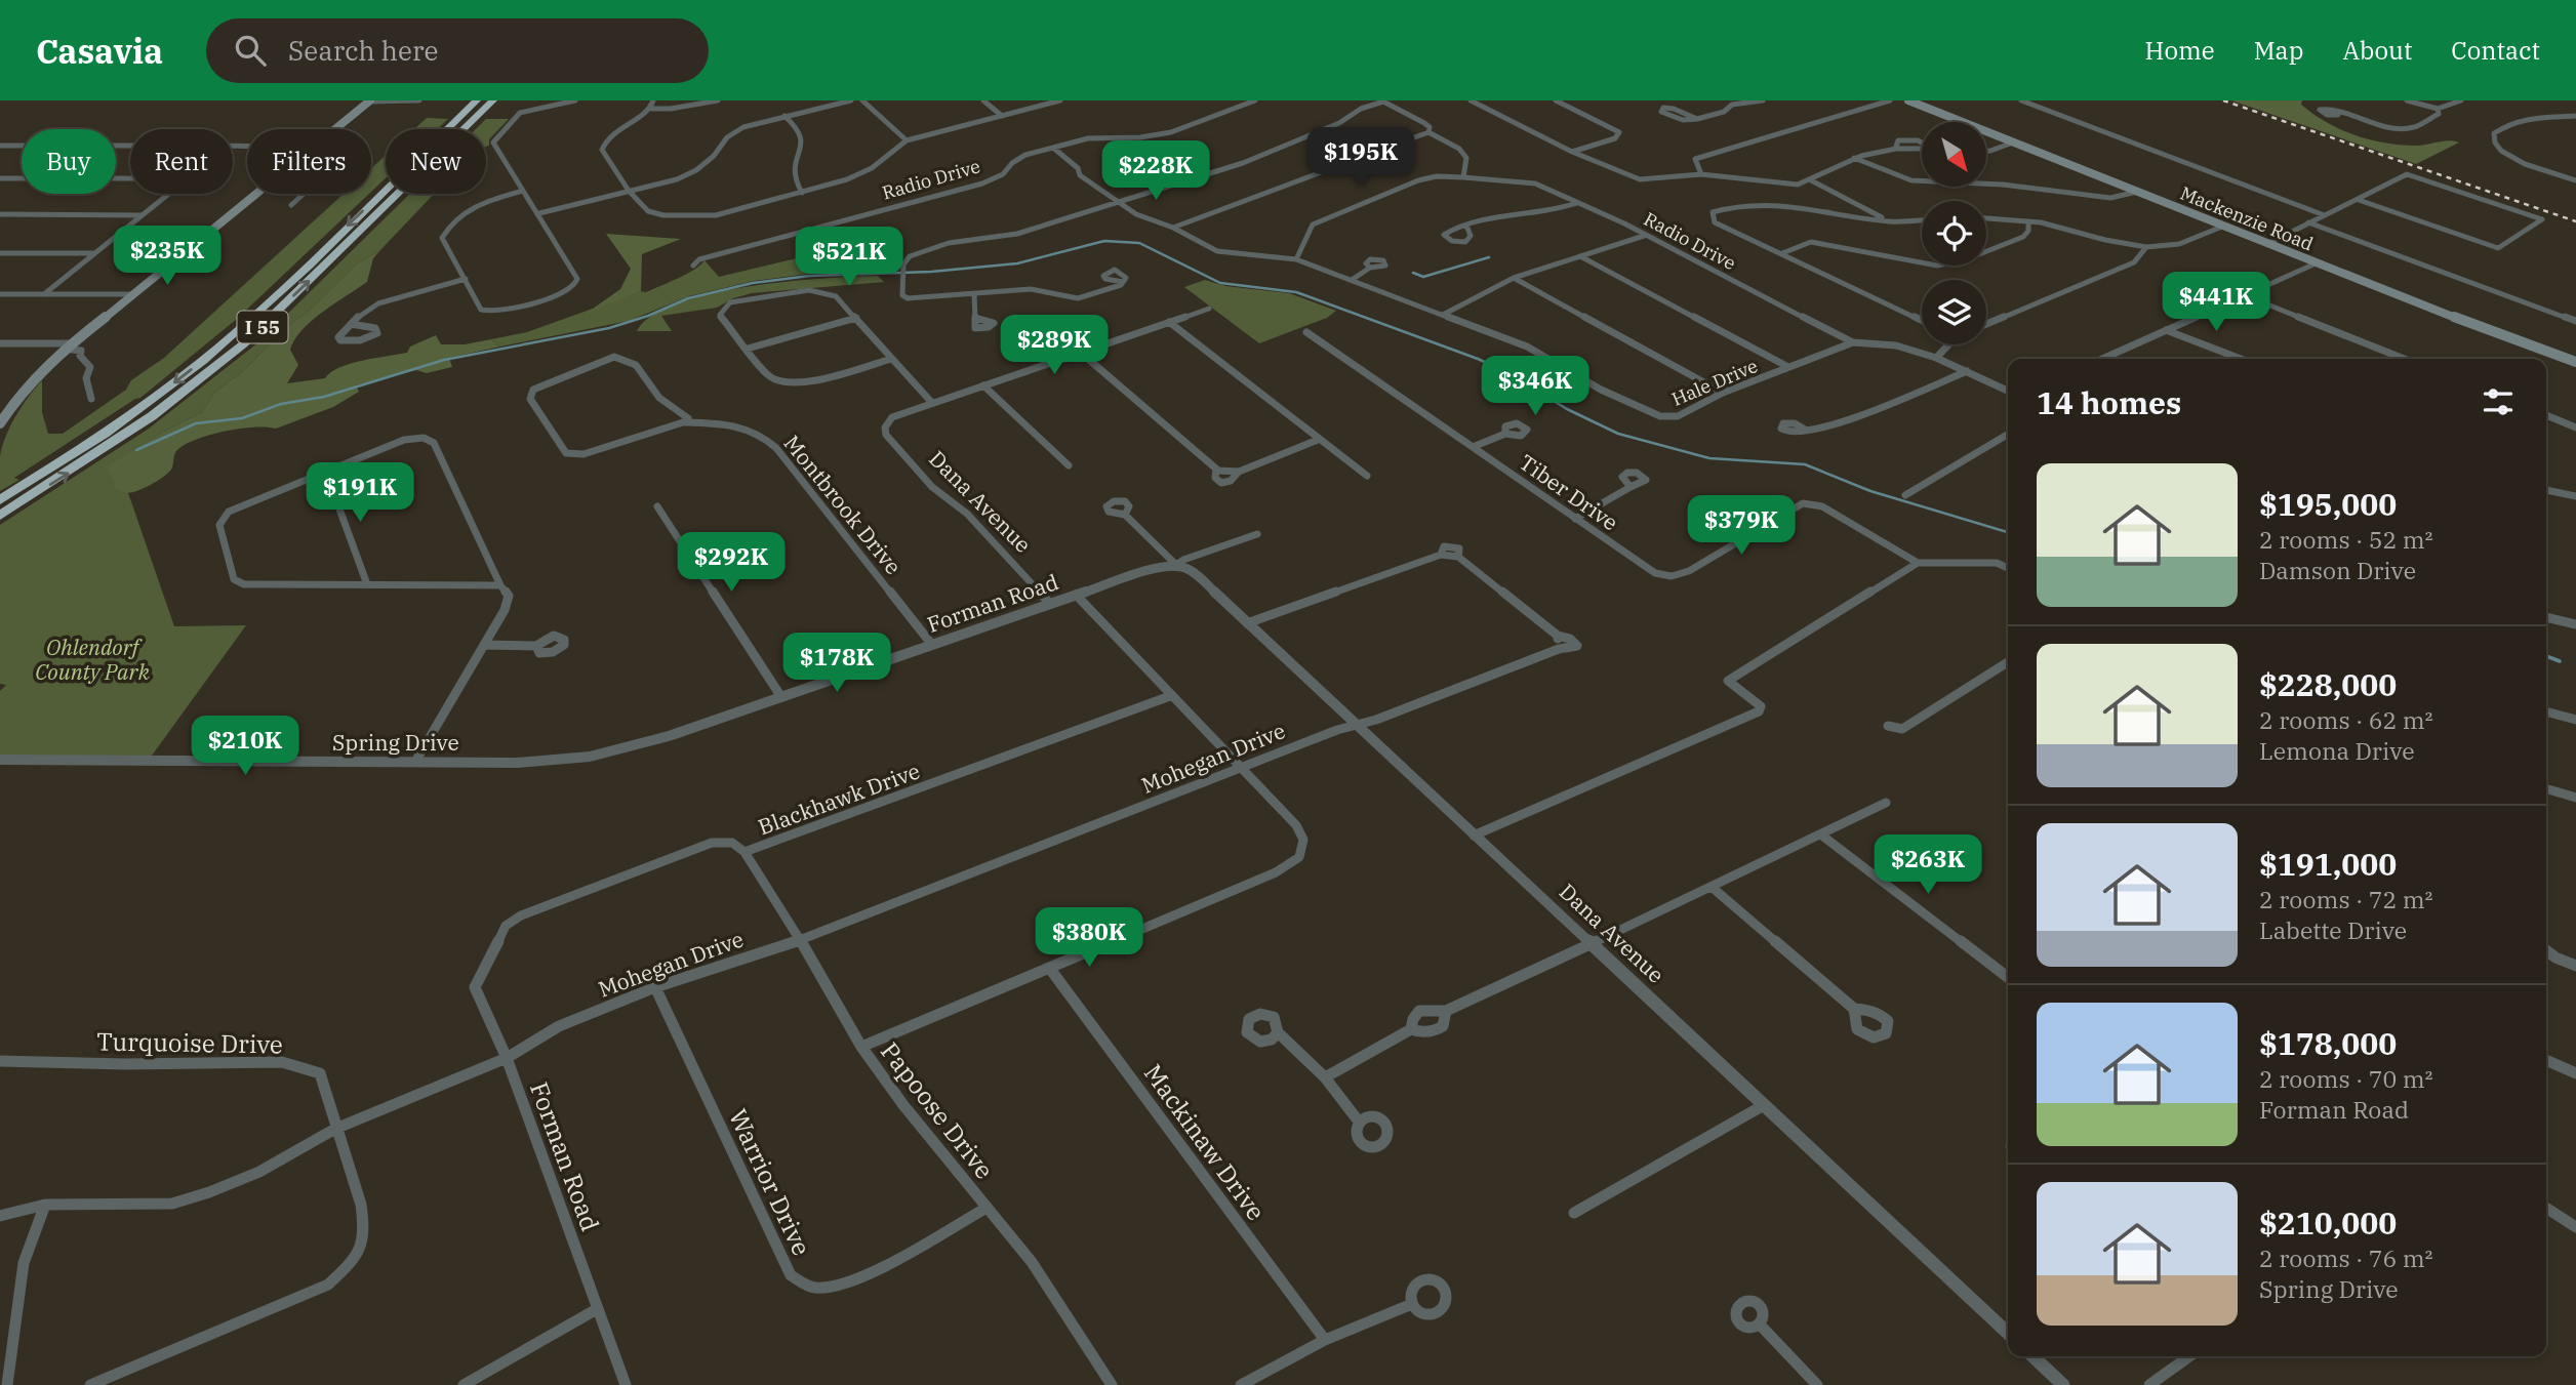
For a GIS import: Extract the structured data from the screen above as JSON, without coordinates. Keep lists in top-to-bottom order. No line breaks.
{"streets":{"highway":["I 55"],"main road":["Mackenzie Road"],"street":["Radio Drive","Hale Drive","Tiber Drive","Dana Avenue","Montbrook Drive","Forman Road","Spring Drive","Mohegan Drive","Blackhawk Drive","Turquoise Drive","Papoose Drive","Mackinaw Drive","Warrior Drive"]},"crossings":[["Radio Drive","Hale Drive"],["Dana Avenue","Forman Road"],["Dana Avenue","Mohegan Drive"],["Montbrook Drive","Forman Road"],["Forman Road","Spring Drive"],["Forman Road","Mohegan Drive"],["Forman Road","Blackhawk Drive"],["Mohegan Drive","Turquoise Drive"],["Mohegan Drive","Papoose Drive"],["Mohegan Drive","Warrior Drive"],["Blackhawk Drive","Papoose Drive"],["Papoose Drive","Warrior Drive"]],"parks":["Ohlendorf County Park"],"north":"bottom right","page":{"header":"Casavia","search":"Search here","nav":["Home","Map","About","Contact"],"price":["$195K","$228K","$235K","$521K","$441K","$289K","$346K","$191K","$379K","$292K","$178K","$210K","$263K","$380K"],"chip":["Buy","Rent","Filters","New"],"heading":"14 homes","list":[{"name":"$195,000","note":"2 rooms · 52 m² · Damson Drive"},{"name":"$228,000","note":"2 rooms · 62 m² · Lemona Drive"},{"name":"$191,000","note":"2 rooms · 72 m² · Labette Drive"},{"name":"$178,000","note":"2 rooms · 70 m² · Forman Road"},{"name":"$210,000","note":"2 rooms · 76 m² · Spring Drive"}]}}
